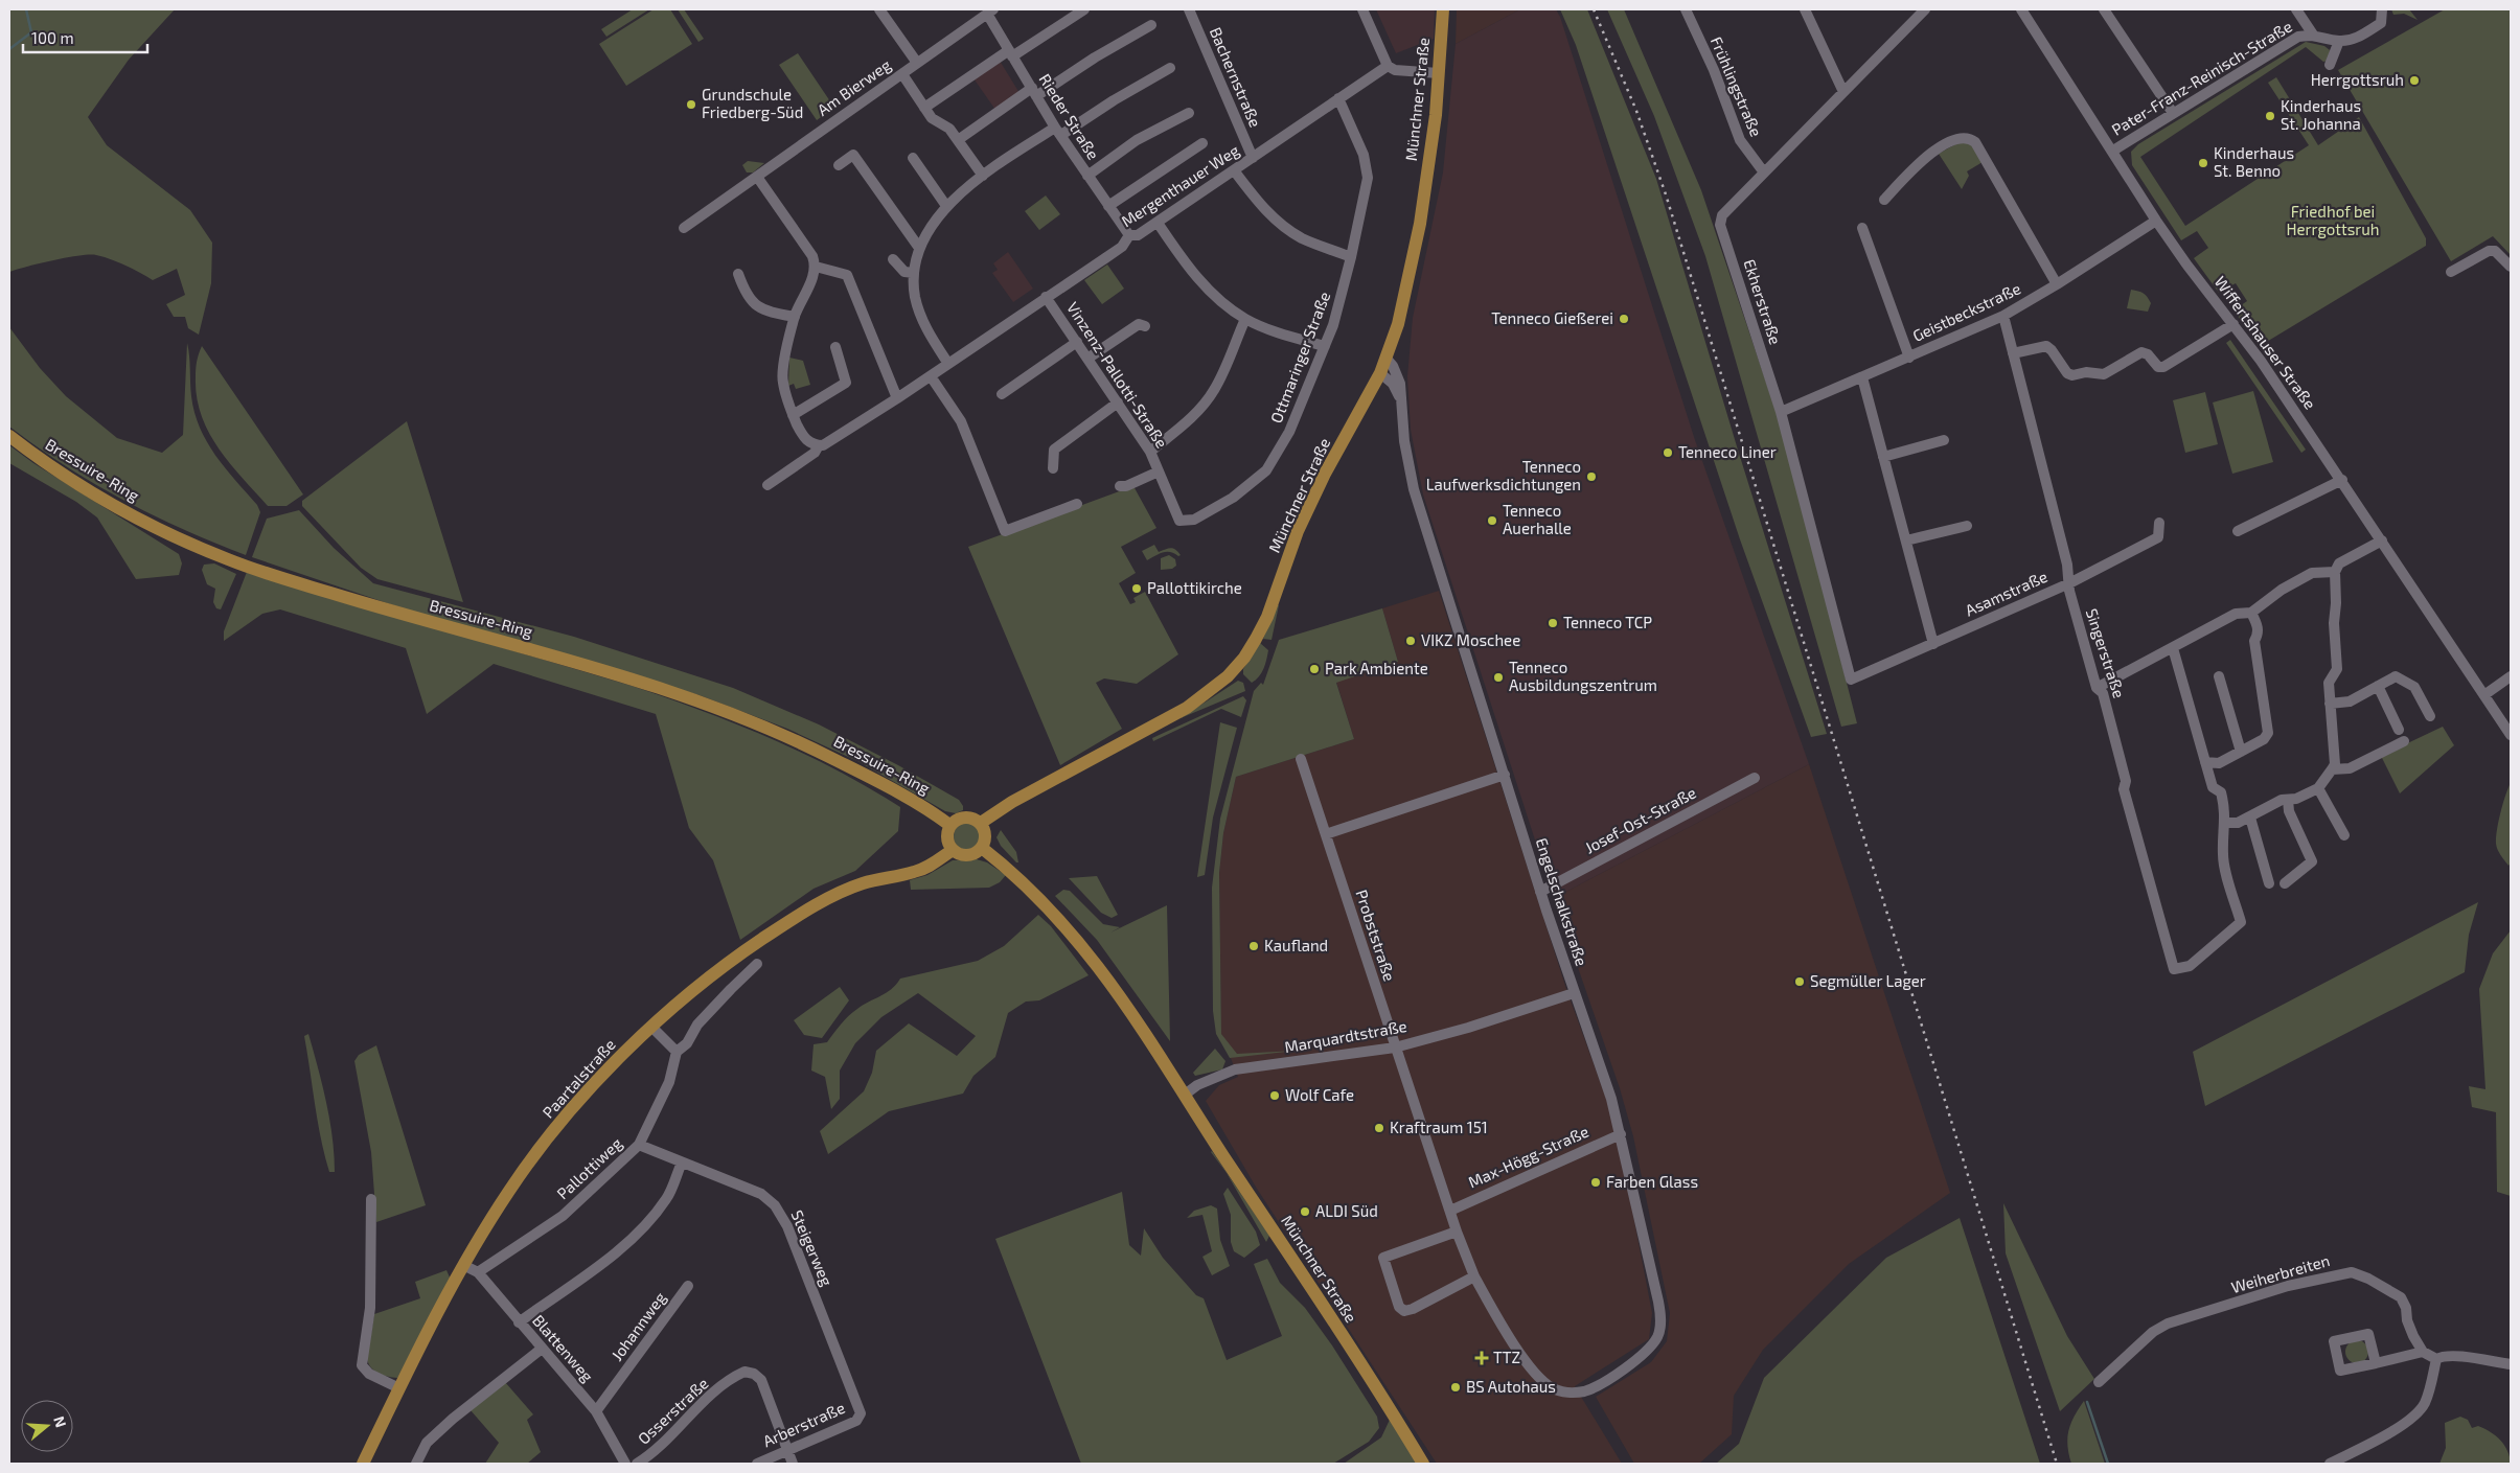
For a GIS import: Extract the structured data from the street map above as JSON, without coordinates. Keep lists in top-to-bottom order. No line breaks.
{"streets":{"main road":["Münchner Straße","Bressuire-Ring","Paartalstraße"],"street":["Bachernstraße","Pater-Franz-Reinisch-Straße","Frühlingstraße","Am Bierweg","Rieder Straße","Mergenthauer Weg","Ekherstraße","Geistbeckstraße","Wiffertshauser Straße","Ottmaringer Straße","Vinzenz-Pallotti-Straße","Asamstraße","Singerstraße","Josef-Ost-Straße","Engelschalkstraße","Probststraße","Marquardtstraße","Max-Högg-Straße","Pallottiweg","Steigerweg","Weiherbreiten","Johannweg","Blattenweg","Osserstraße","Arberstraße"]},"crossings":[["Bachernstraße","Mergenthauer Weg"],["Pater-Franz-Reinisch-Straße","Wiffertshauser Straße"],["Frühlingstraße","Ekherstraße"],["Am Bierweg","Rieder Straße"],["Münchner Straße","Bressuire-Ring"],["Münchner Straße","Engelschalkstraße"],["Münchner Straße","Marquardtstraße"],["Münchner Straße","Paartalstraße"],["Rieder Straße","Mergenthauer Weg"],["Mergenthauer Weg","Ottmaringer Straße"],["Mergenthauer Weg","Vinzenz-Pallotti-Straße"],["Ekherstraße","Geistbeckstraße"],["Ekherstraße","Asamstraße"],["Geistbeckstraße","Wiffertshauser Straße"],["Geistbeckstraße","Singerstraße"],["Ottmaringer Straße","Vinzenz-Pallotti-Straße"],["Bressuire-Ring","Paartalstraße"],["Asamstraße","Singerstraße"],["Josef-Ost-Straße","Engelschalkstraße"],["Engelschalkstraße","Probststraße"],["Engelschalkstraße","Marquardtstraße"],["Engelschalkstraße","Max-Högg-Straße"],["Probststraße","Marquardtstraße"],["Probststraße","Max-Högg-Straße"],["Paartalstraße","Blattenweg"],["Pallottiweg","Steigerweg"],["Pallottiweg","Blattenweg"],["Steigerweg","Arberstraße"],["Johannweg","Blattenweg"],["Osserstraße","Arberstraße"]],"parks":["Friedhof bei Herrgottsruh"],"places":{"other":["Herrgottsruh","Grundschule Friedberg-Süd","Kinderhaus St. Johanna","Kinderhaus St. Benno","Tenneco Gießerei","Tenneco Liner","Tenneco Laufwerksdichtungen","Tenneco Auerhalle","Pallottikirche","Tenneco TCP","VIKZ Moschee","Park Ambiente","Tenneco Ausbildungszentrum","Kaufland","Segmüller Lager","Wolf Cafe","Kraftraum 151","Farben Glass","ALDI Süd","BS Autohaus"],"health":["TTZ"]},"scale_bar":"100 m","north":"right"}
